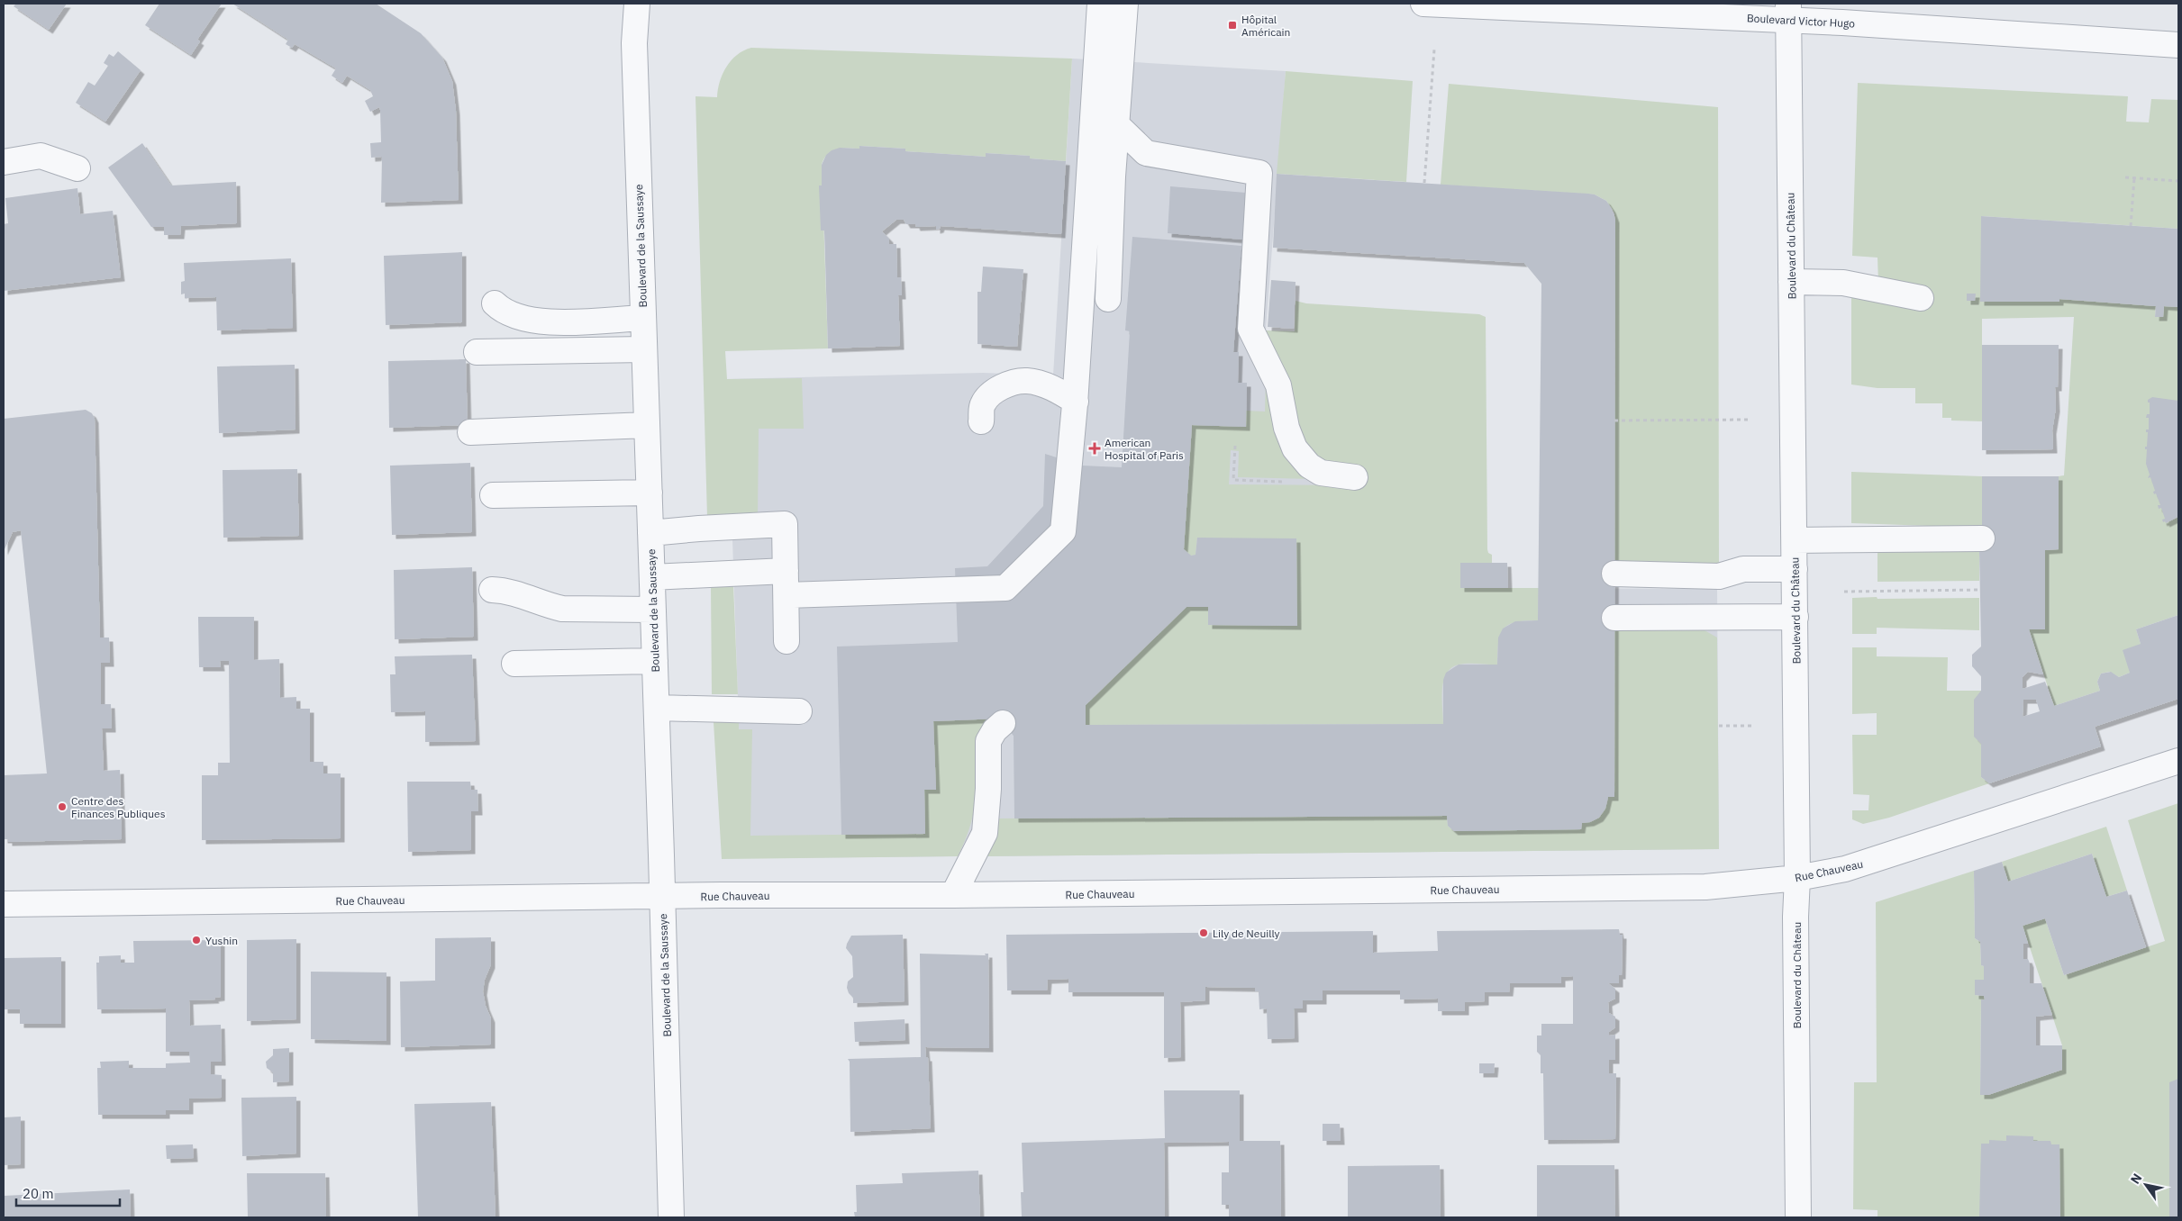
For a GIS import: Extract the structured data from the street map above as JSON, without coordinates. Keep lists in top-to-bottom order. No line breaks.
{"streets":{"street":["Boulevard Victor Hugo","Boulevard de la Saussaye","Boulevard du Château","Rue Chauveau"]},"crossings":[["Boulevard Victor Hugo","Boulevard du Château"],["Boulevard de la Saussaye","Rue Chauveau"],["Boulevard du Château","Rue Chauveau"]],"places":{"transit":["Hôpital Américain"],"health":["American Hospital of Paris"],"other":["Centre des Finances Publiques","Lily de Neuilly","Yushin"]},"scale_bar":"20 m","north":"top left"}
